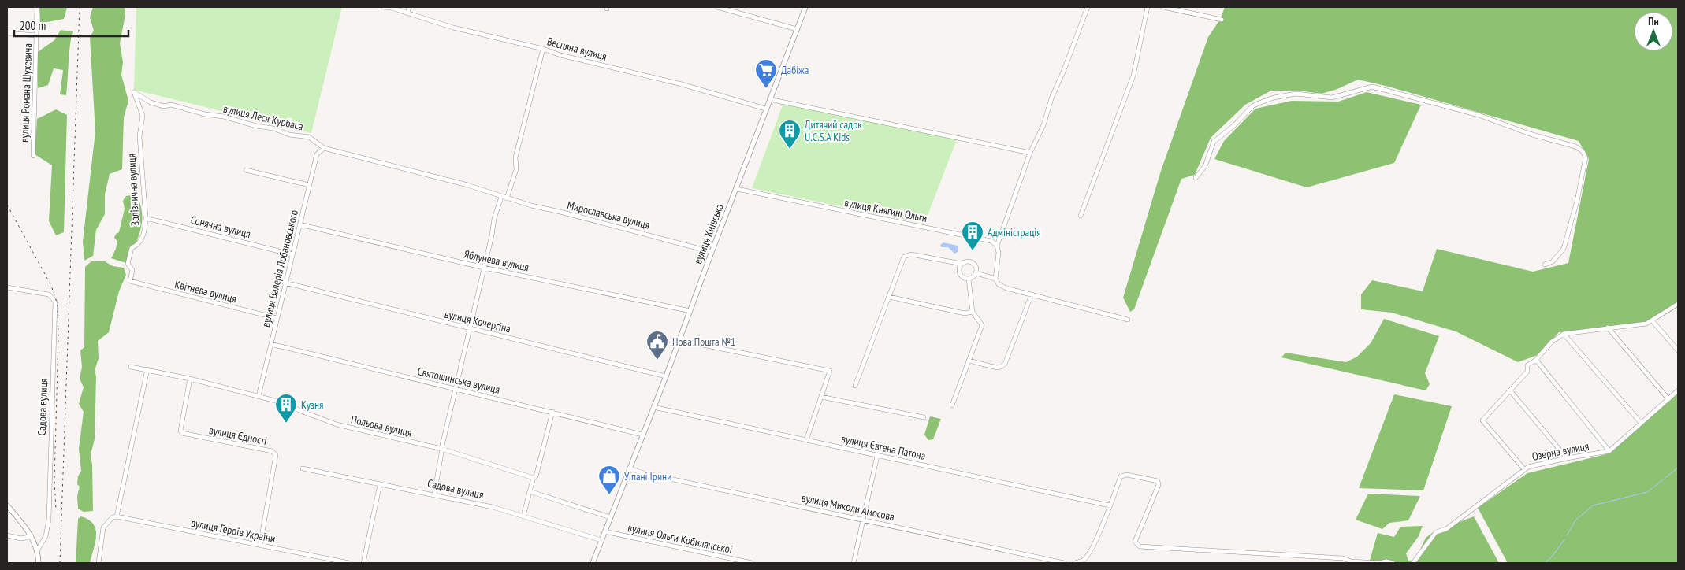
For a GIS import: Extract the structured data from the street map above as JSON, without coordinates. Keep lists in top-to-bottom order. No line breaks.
{"streets":{"street":["Весняна вулиця","вулиця Романа Шухевича","вулиця Леся Курбаса","Залізнична вулиця","вулиця Княгині Ольги","Мирославська вулиця","Сонячна вулиця","вулиця Київська","Яблунева вулиця","вулиця Валерія Лобановського","Квітнева вулиця","вулиця Кочергіна","Святошинська вулиця","Садова вулиця","Польова вулиця","вулиця Єдності","вулиця Євгена Патона","Озерна вулиця","вулиця Миколи Амосова","вулиця Героїв України","вулиця Ольги Кобилянської"]},"crossings":[["Весняна вулиця","вулиця Київська"],["вулиця Леся Курбаса","Залізнична вулиця"],["вулиця Леся Курбаса","Мирославська вулиця"],["вулиця Леся Курбаса","вулиця Валерія Лобановського"],["Залізнична вулиця","Сонячна вулиця"],["Залізнична вулиця","Квітнева вулиця"],["вулиця Княгині Ольги","вулиця Київська"],["Мирославська вулиця","вулиця Київська"],["Сонячна вулиця","вулиця Валерія Лобановського"],["вулиця Київська","Яблунева вулиця"],["вулиця Київська","вулиця Кочергіна"],["вулиця Київська","Святошинська вулиця"],["вулиця Київська","Садова вулиця"],["вулиця Київська","вулиця Євгена Патона"],["вулиця Київська","вулиця Миколи Амосова"],["вулиця Київська","вулиця Ольги Кобилянської"],["Яблунева вулиця","вулиця Валерія Лобановського"],["вулиця Валерія Лобановського","Квітнева вулиця"],["вулиця Валерія Лобановського","вулиця Кочергіна"],["вулиця Валерія Лобановського","Святошинська вулиця"],["вулиця Валерія Лобановського","Польова вулиця"],["Польова вулиця","вулиця Єдності"],["вулиця Єдності","вулиця Героїв України"]],"places":{"supermarket":["Дабіжа"],"building":["Дитячий садок U.C.S.A Kids","Адміністрація","Кузня"],"public building":["Нова Пошта №1"],"shop":["У пані Ірини"]},"scale_bar":"200 m","north":"top"}
